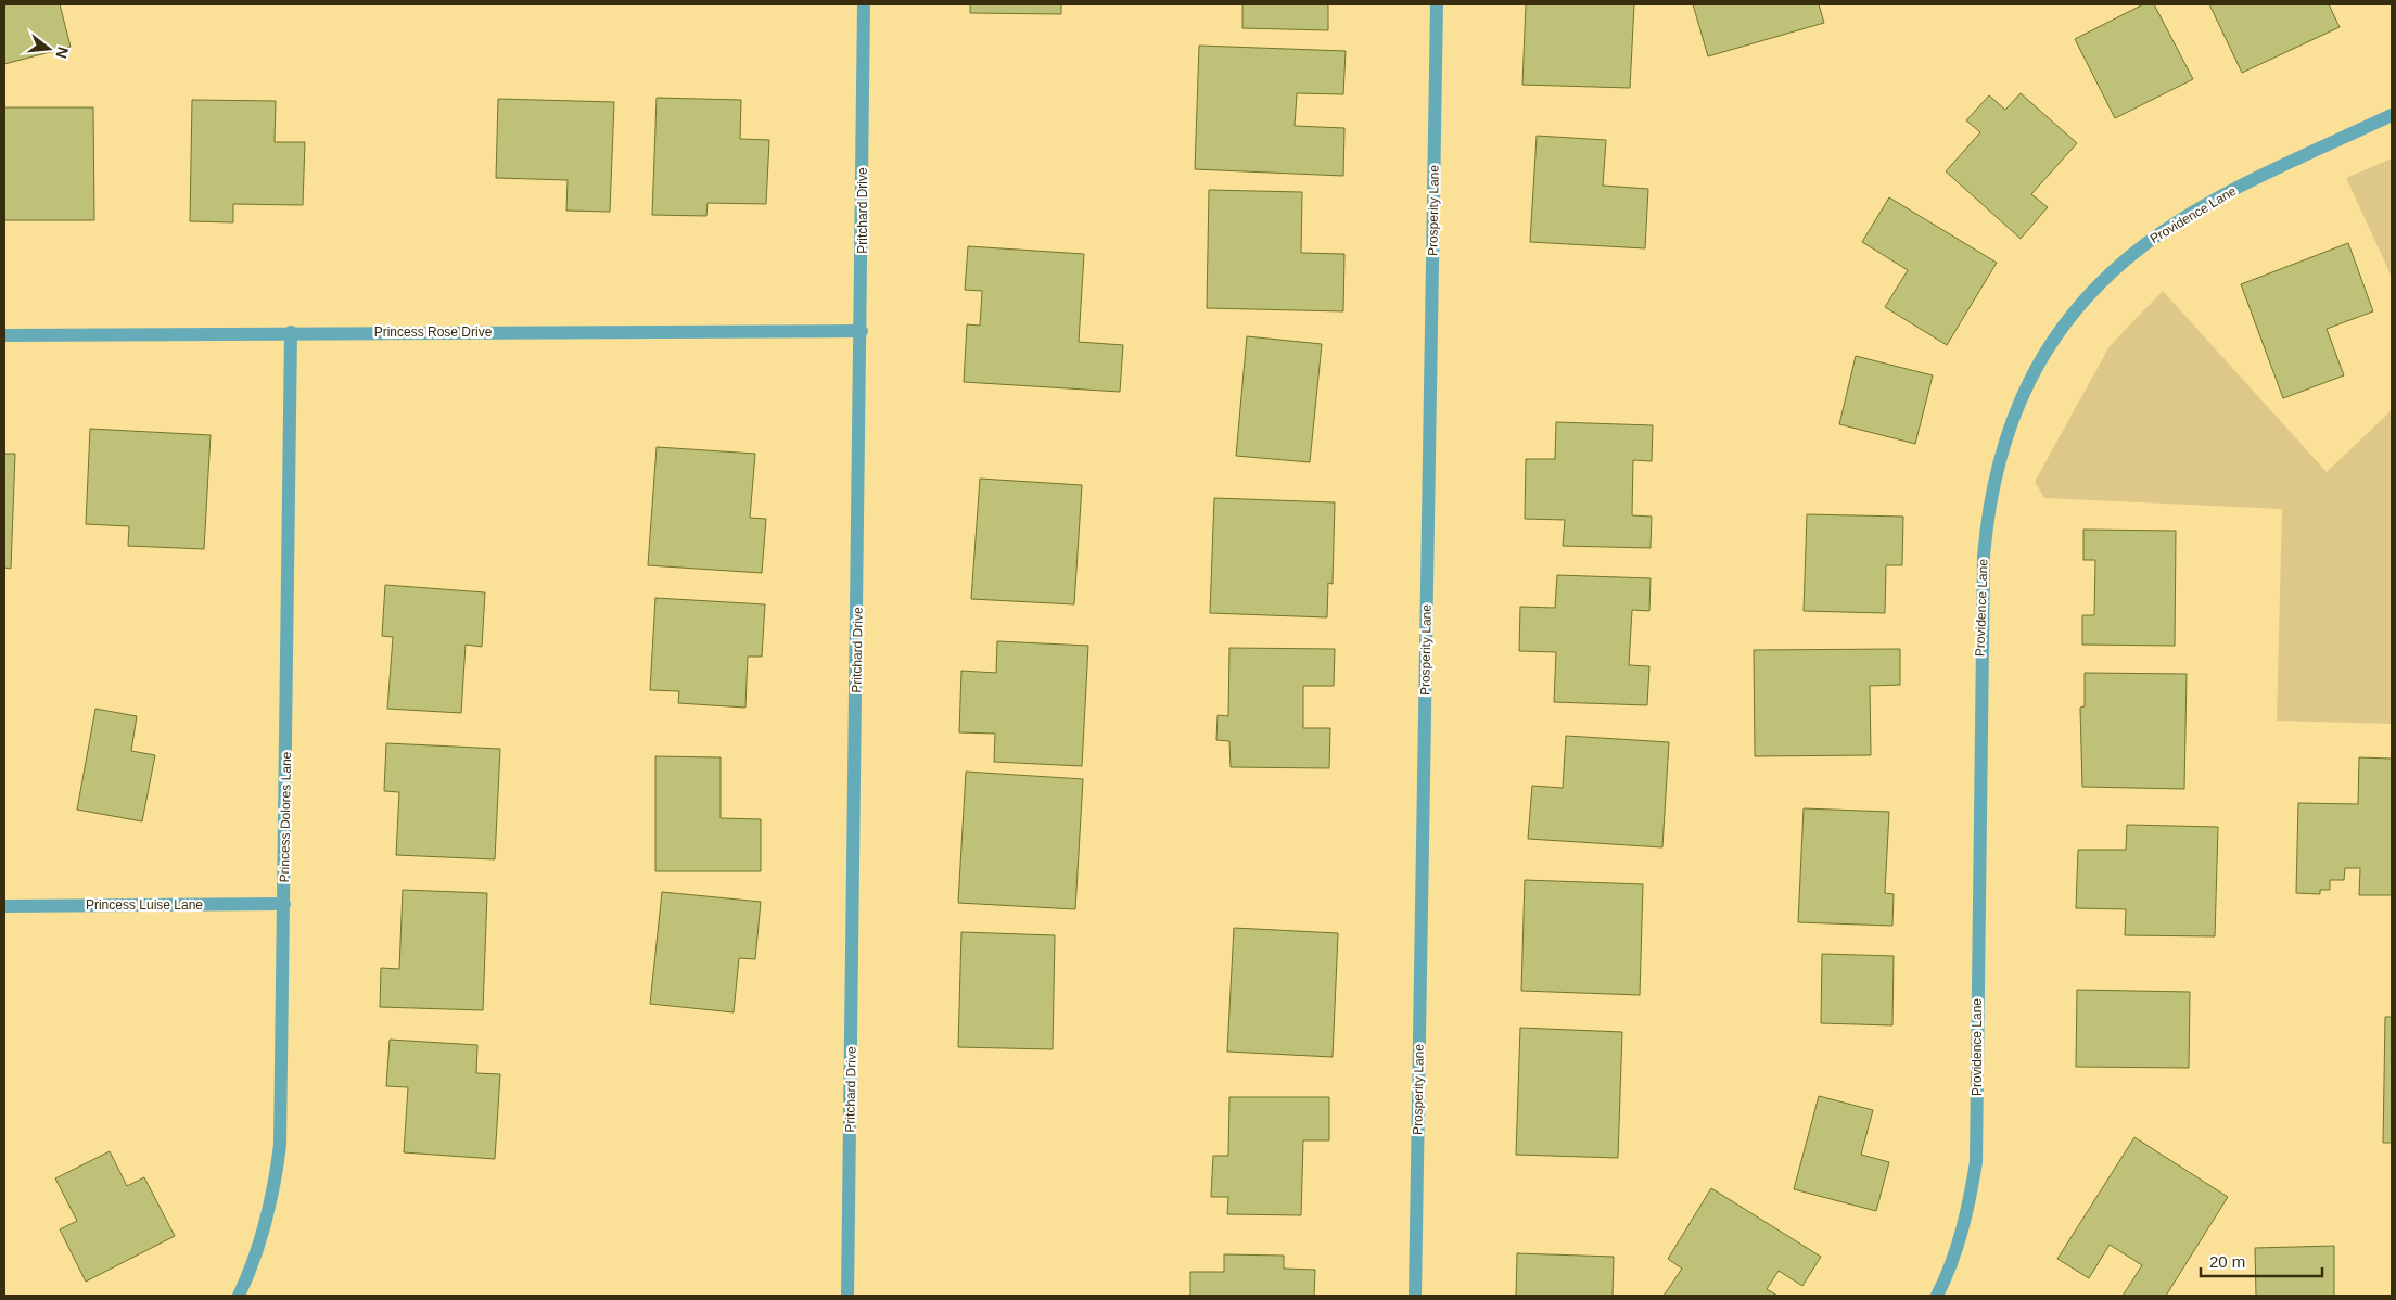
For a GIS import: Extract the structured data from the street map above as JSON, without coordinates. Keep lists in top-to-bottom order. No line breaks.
{"streets":{"street":["Pritchard Drive","Prosperity Lane","Providence Lane","Princess Rose Drive","Princess Dolores Lane","Princess Luise Lane"]},"crossings":[["Pritchard Drive","Princess Rose Drive"],["Princess Rose Drive","Princess Dolores Lane"],["Princess Dolores Lane","Princess Luise Lane"]],"scale_bar":"20 m","north":"right"}
